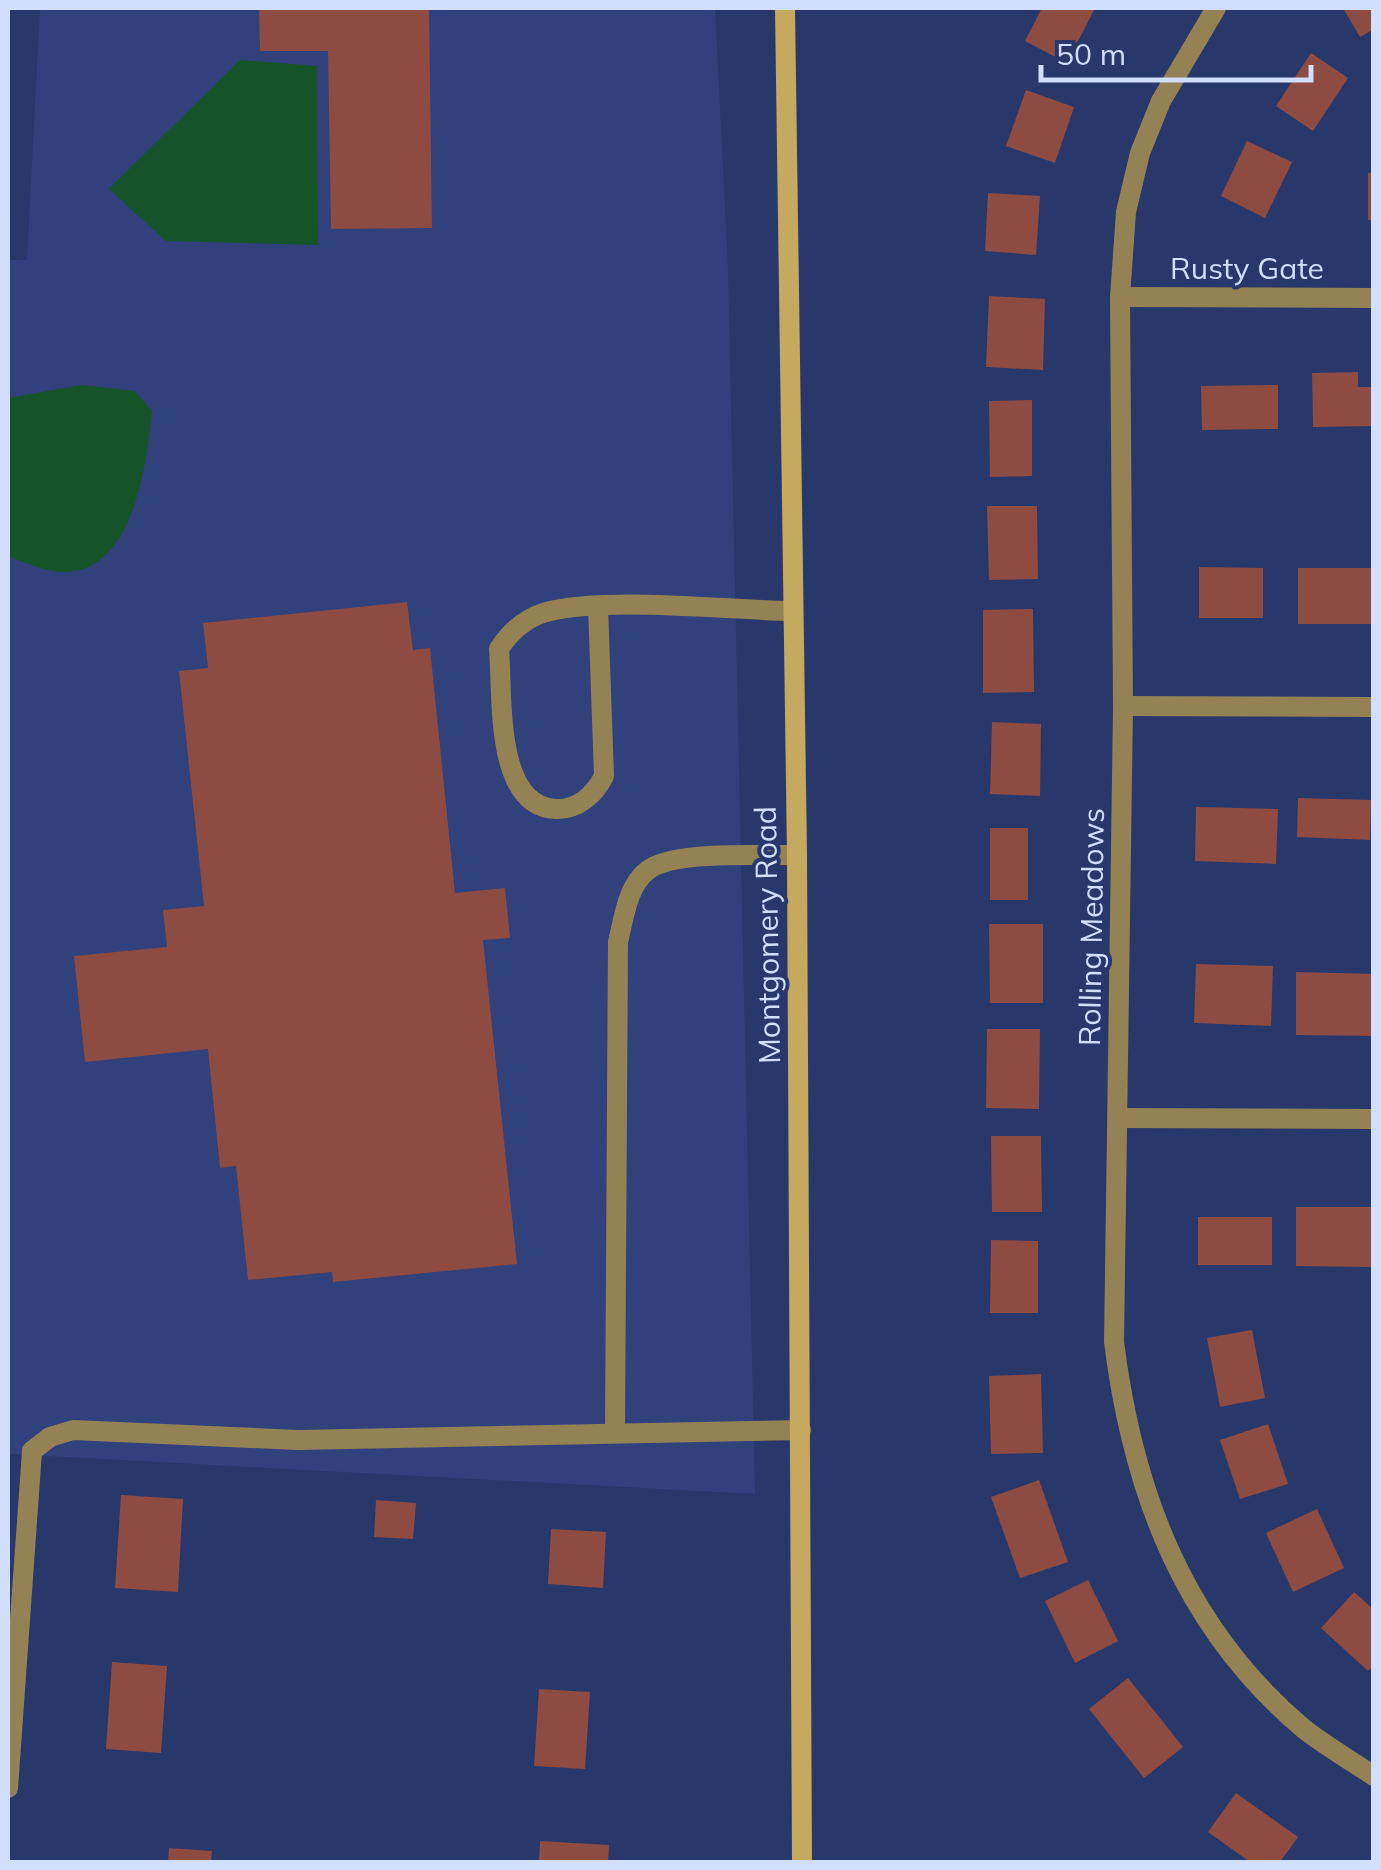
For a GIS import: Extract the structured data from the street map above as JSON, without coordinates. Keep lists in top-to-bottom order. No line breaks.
{"streets":{"main road":["Montgomery Road"],"street":["Rusty Gate","Rolling Meadows"]},"crossings":[["Rusty Gate","Rolling Meadows"]],"scale_bar":"50 m"}
